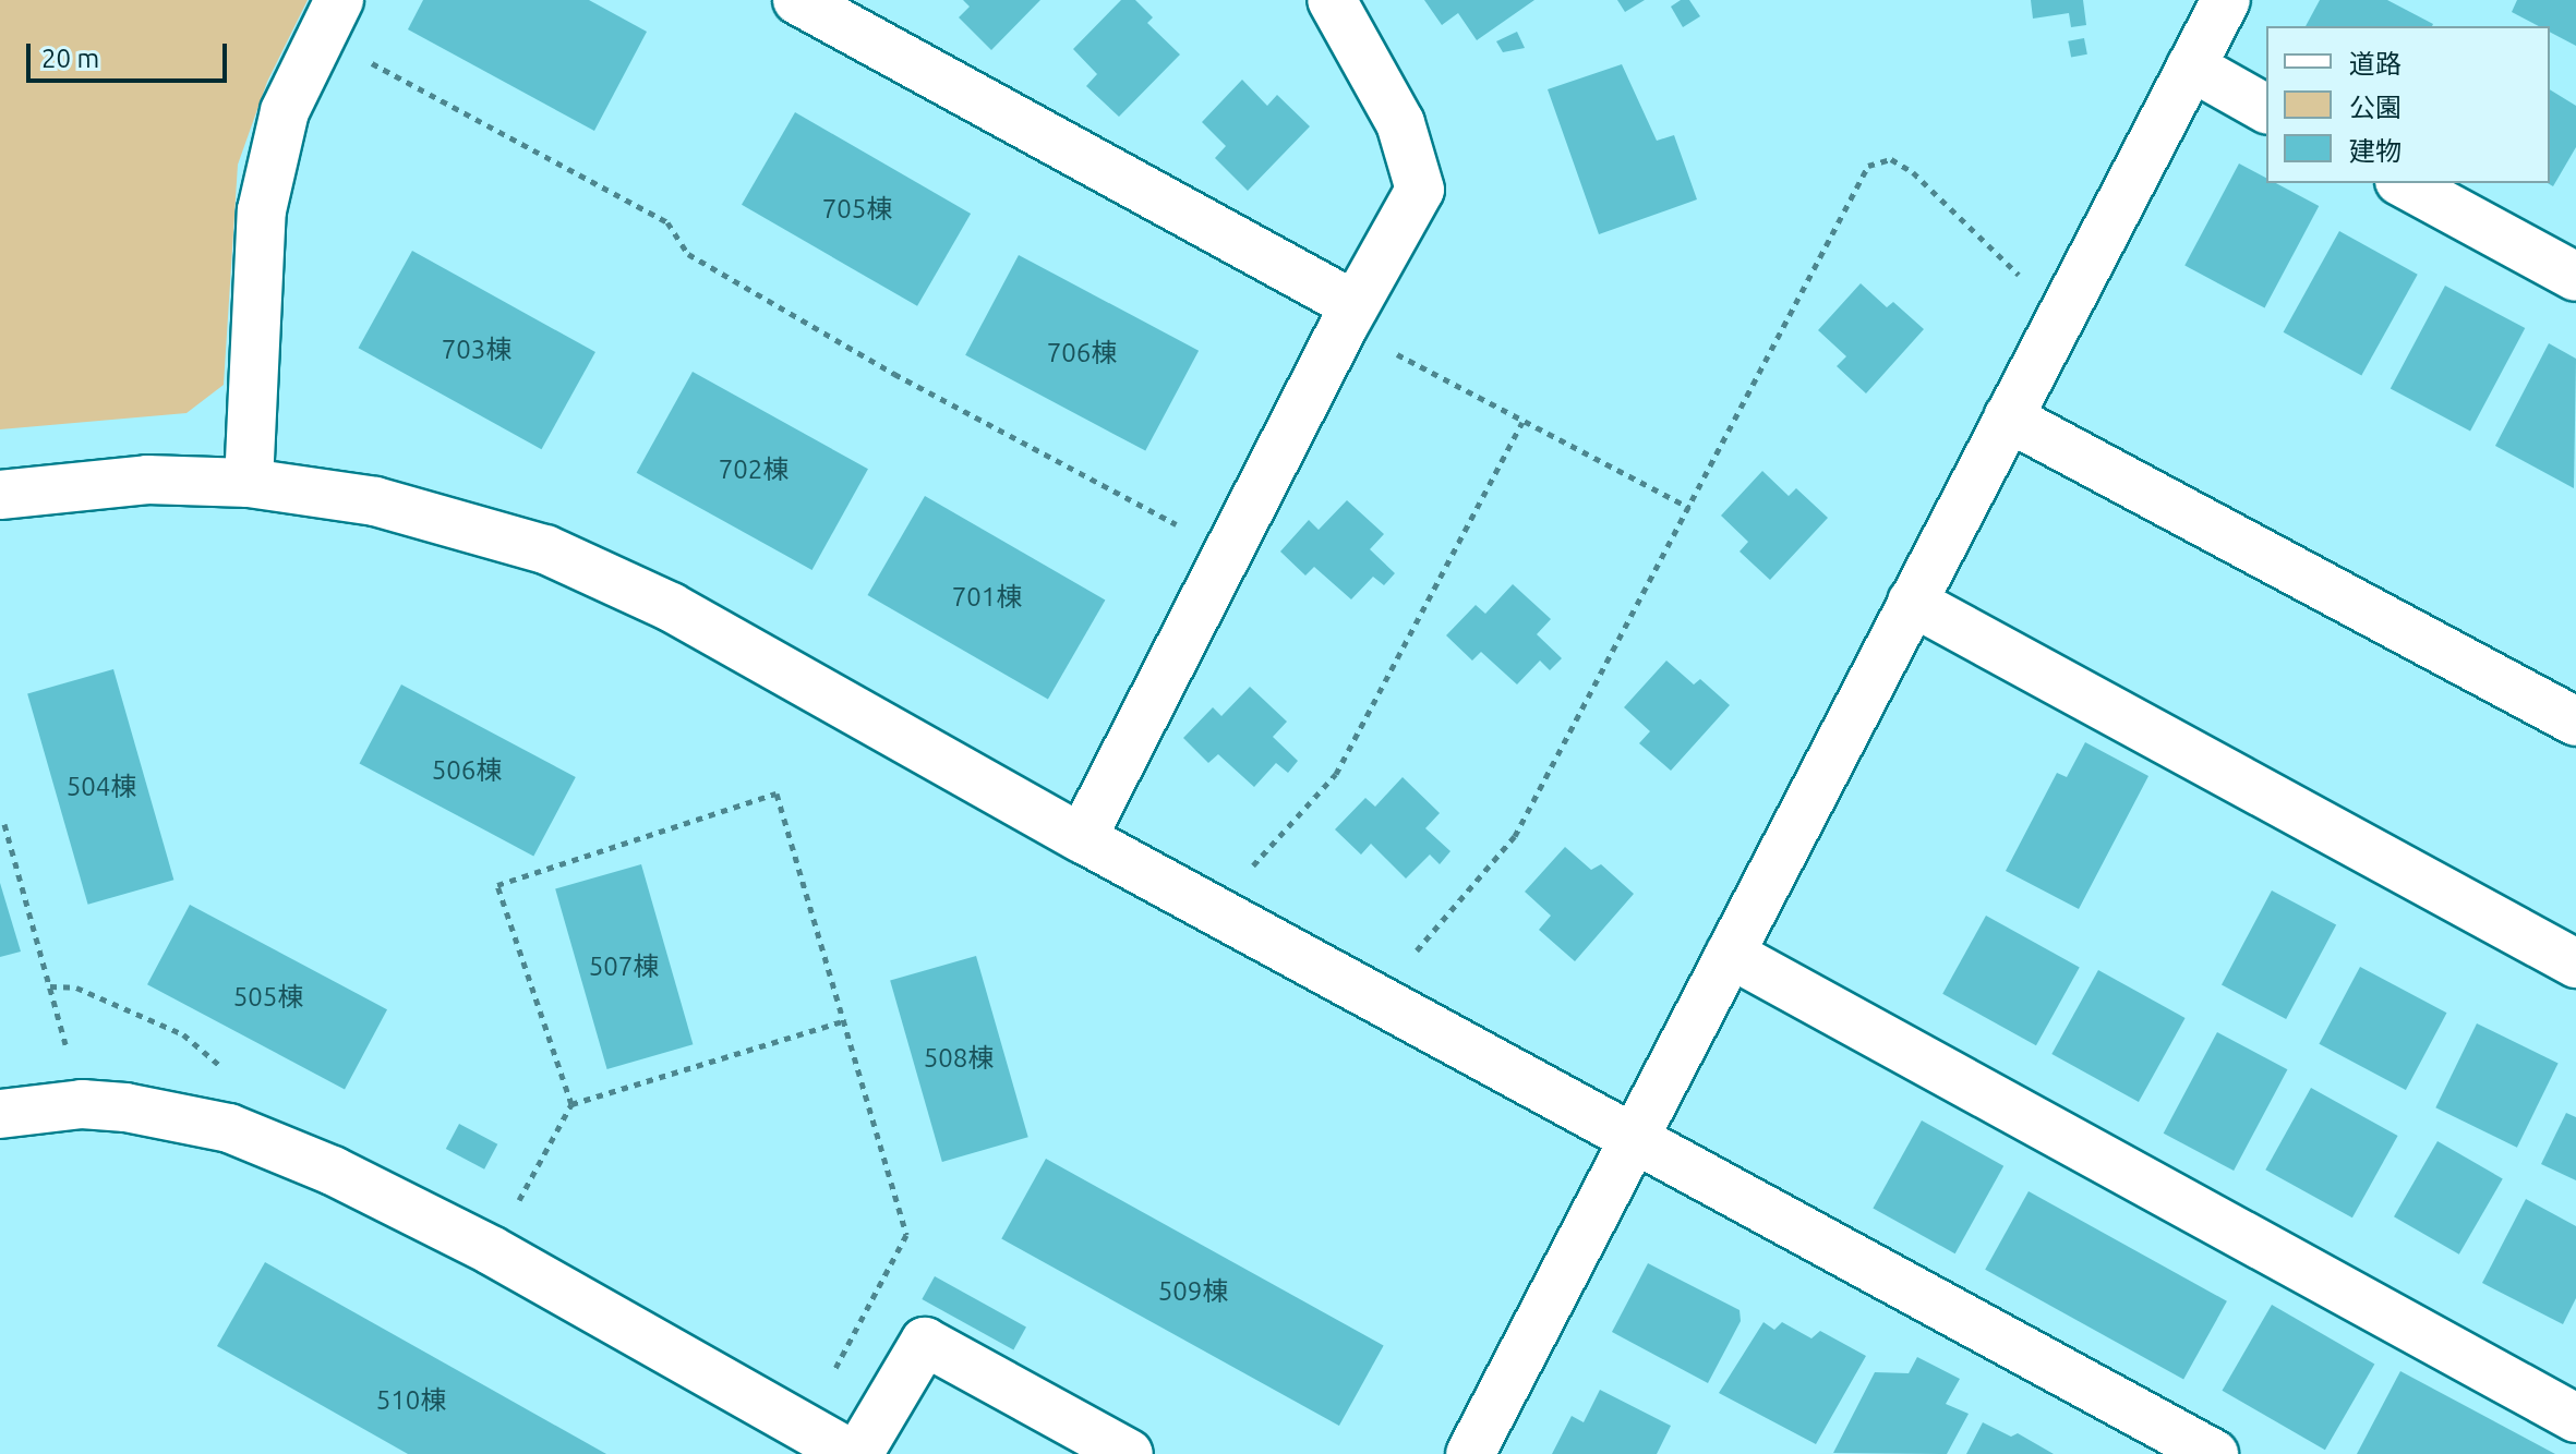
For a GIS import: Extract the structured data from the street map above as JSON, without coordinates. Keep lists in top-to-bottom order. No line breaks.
{"house_numbers":["705棟","703棟","706棟","702棟","701棟","506棟","504棟","507棟","505棟","508棟","509棟","510棟"],"legend":["道路","公園","建物"],"scale_bar":"20 m"}
